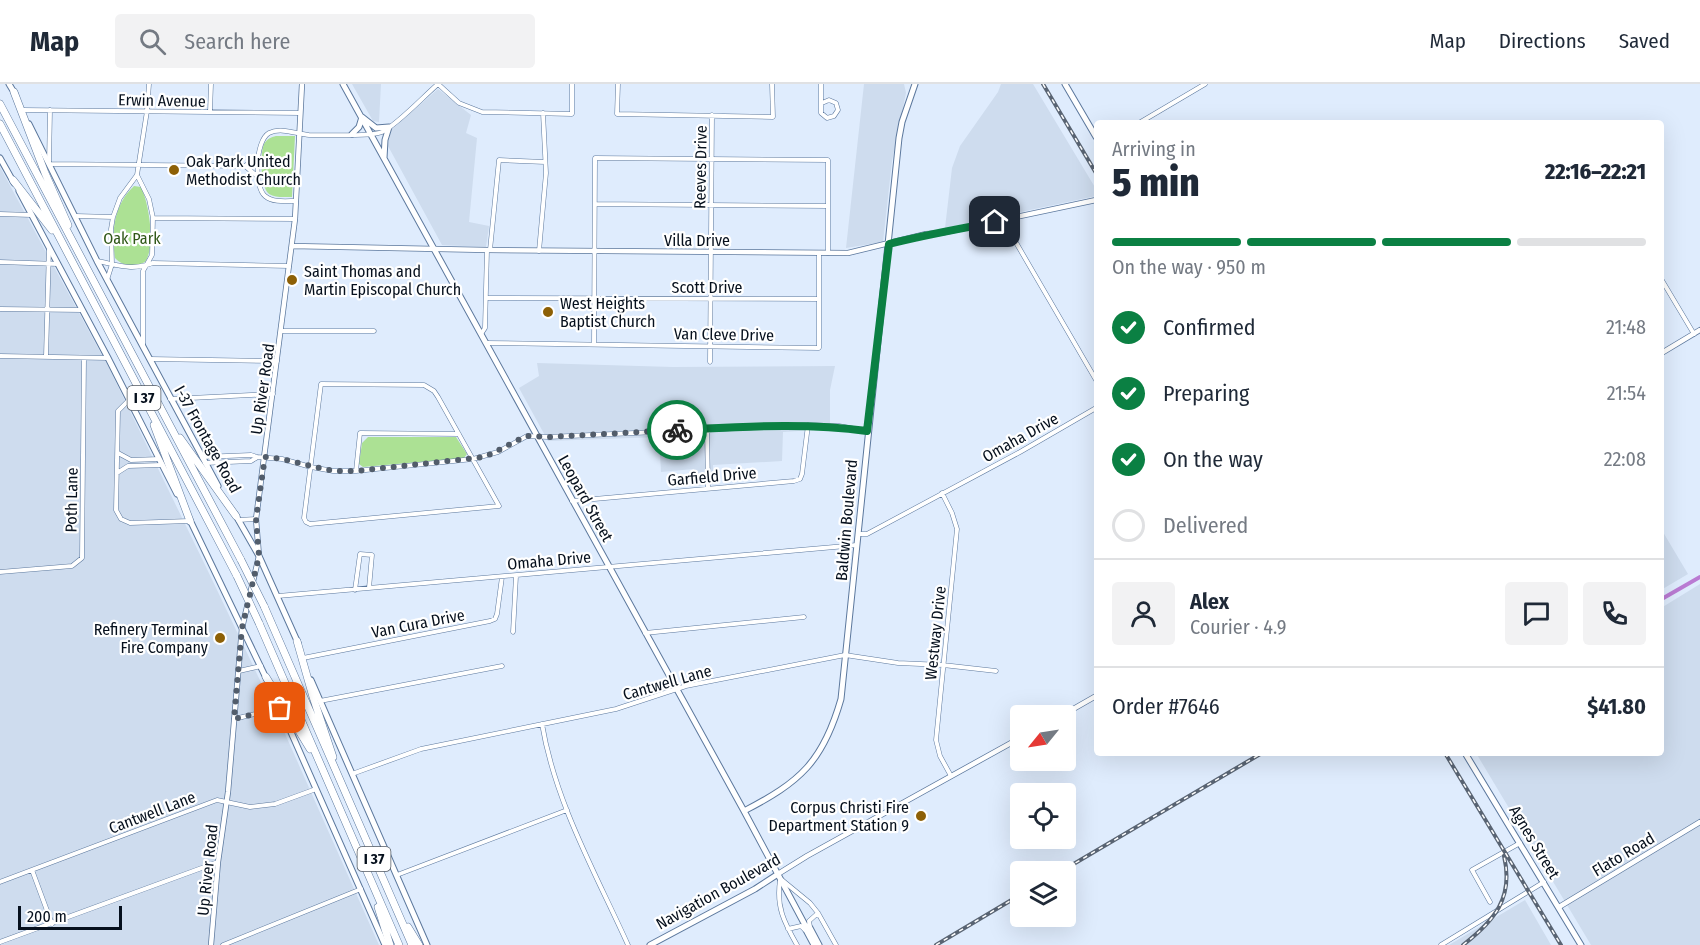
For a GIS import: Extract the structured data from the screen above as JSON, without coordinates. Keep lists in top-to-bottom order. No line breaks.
{"streets":{"highway":["I 37"],"main road":["I-37 Frontage Road","Leopard Street","Baldwin Boulevard","Agnes Street","Navigation Boulevard"],"street":["Erwin Avenue","Reeves Drive","Villa Drive","Scott Drive","Van Cleve Drive","Up River Road","Omaha Drive","Garfield Drive","Poth Lane","Van Cura Drive","Westway Drive","Cantwell Lane","Flato Road"]},"crossings":[["Erwin Avenue","Up River Road"],["Erwin Avenue","I-37 Frontage Road"],["Reeves Drive","Villa Drive"],["Reeves Drive","Scott Drive"],["Reeves Drive","Van Cleve Drive"],["Villa Drive","Up River Road"],["Villa Drive","Leopard Street"],["Villa Drive","Baldwin Boulevard"],["Scott Drive","Van Cleve Drive"],["Van Cleve Drive","Leopard Street"],["Up River Road","I-37 Frontage Road"],["Up River Road","Cantwell Lane"],["Omaha Drive","I-37 Frontage Road"],["Omaha Drive","Leopard Street"],["Omaha Drive","Baldwin Boulevard"],["Omaha Drive","Van Cura Drive"],["Omaha Drive","Westway Drive"],["I-37 Frontage Road","Van Cura Drive"],["I-37 Frontage Road","Cantwell Lane"],["Garfield Drive","Leopard Street"],["Leopard Street","Baldwin Boulevard"],["Leopard Street","Cantwell Lane"],["Leopard Street","Navigation Boulevard"],["Baldwin Boulevard","Cantwell Lane"],["Westway Drive","Cantwell Lane"],["Westway Drive","Navigation Boulevard"],["Agnes Street","Flato Road"]],"parks":["Oak Park"],"places":["Oak Park United Methodist Church","Saint Thomas and Martin Episcopal Church","West Heights Baptist Church","Refinery Terminal Fire Company","Corpus Christi Fire Department Station 9"],"scale_bar":"200 m","north":"bottom left","page":{"header":"Map","search":"Search here","nav":["Map","Directions","Saved"],"heading":["5 min","Arriving in","22:16–22:21"],"panel":["Alex","Courier · 4.9","Order #7646","$41.80"],"bar":"On the way · 950 m","list":[["Confirmed","21:48"],["Preparing","21:54"],["On the way","22:08"],"Delivered"],"scale":"200 m"}}
